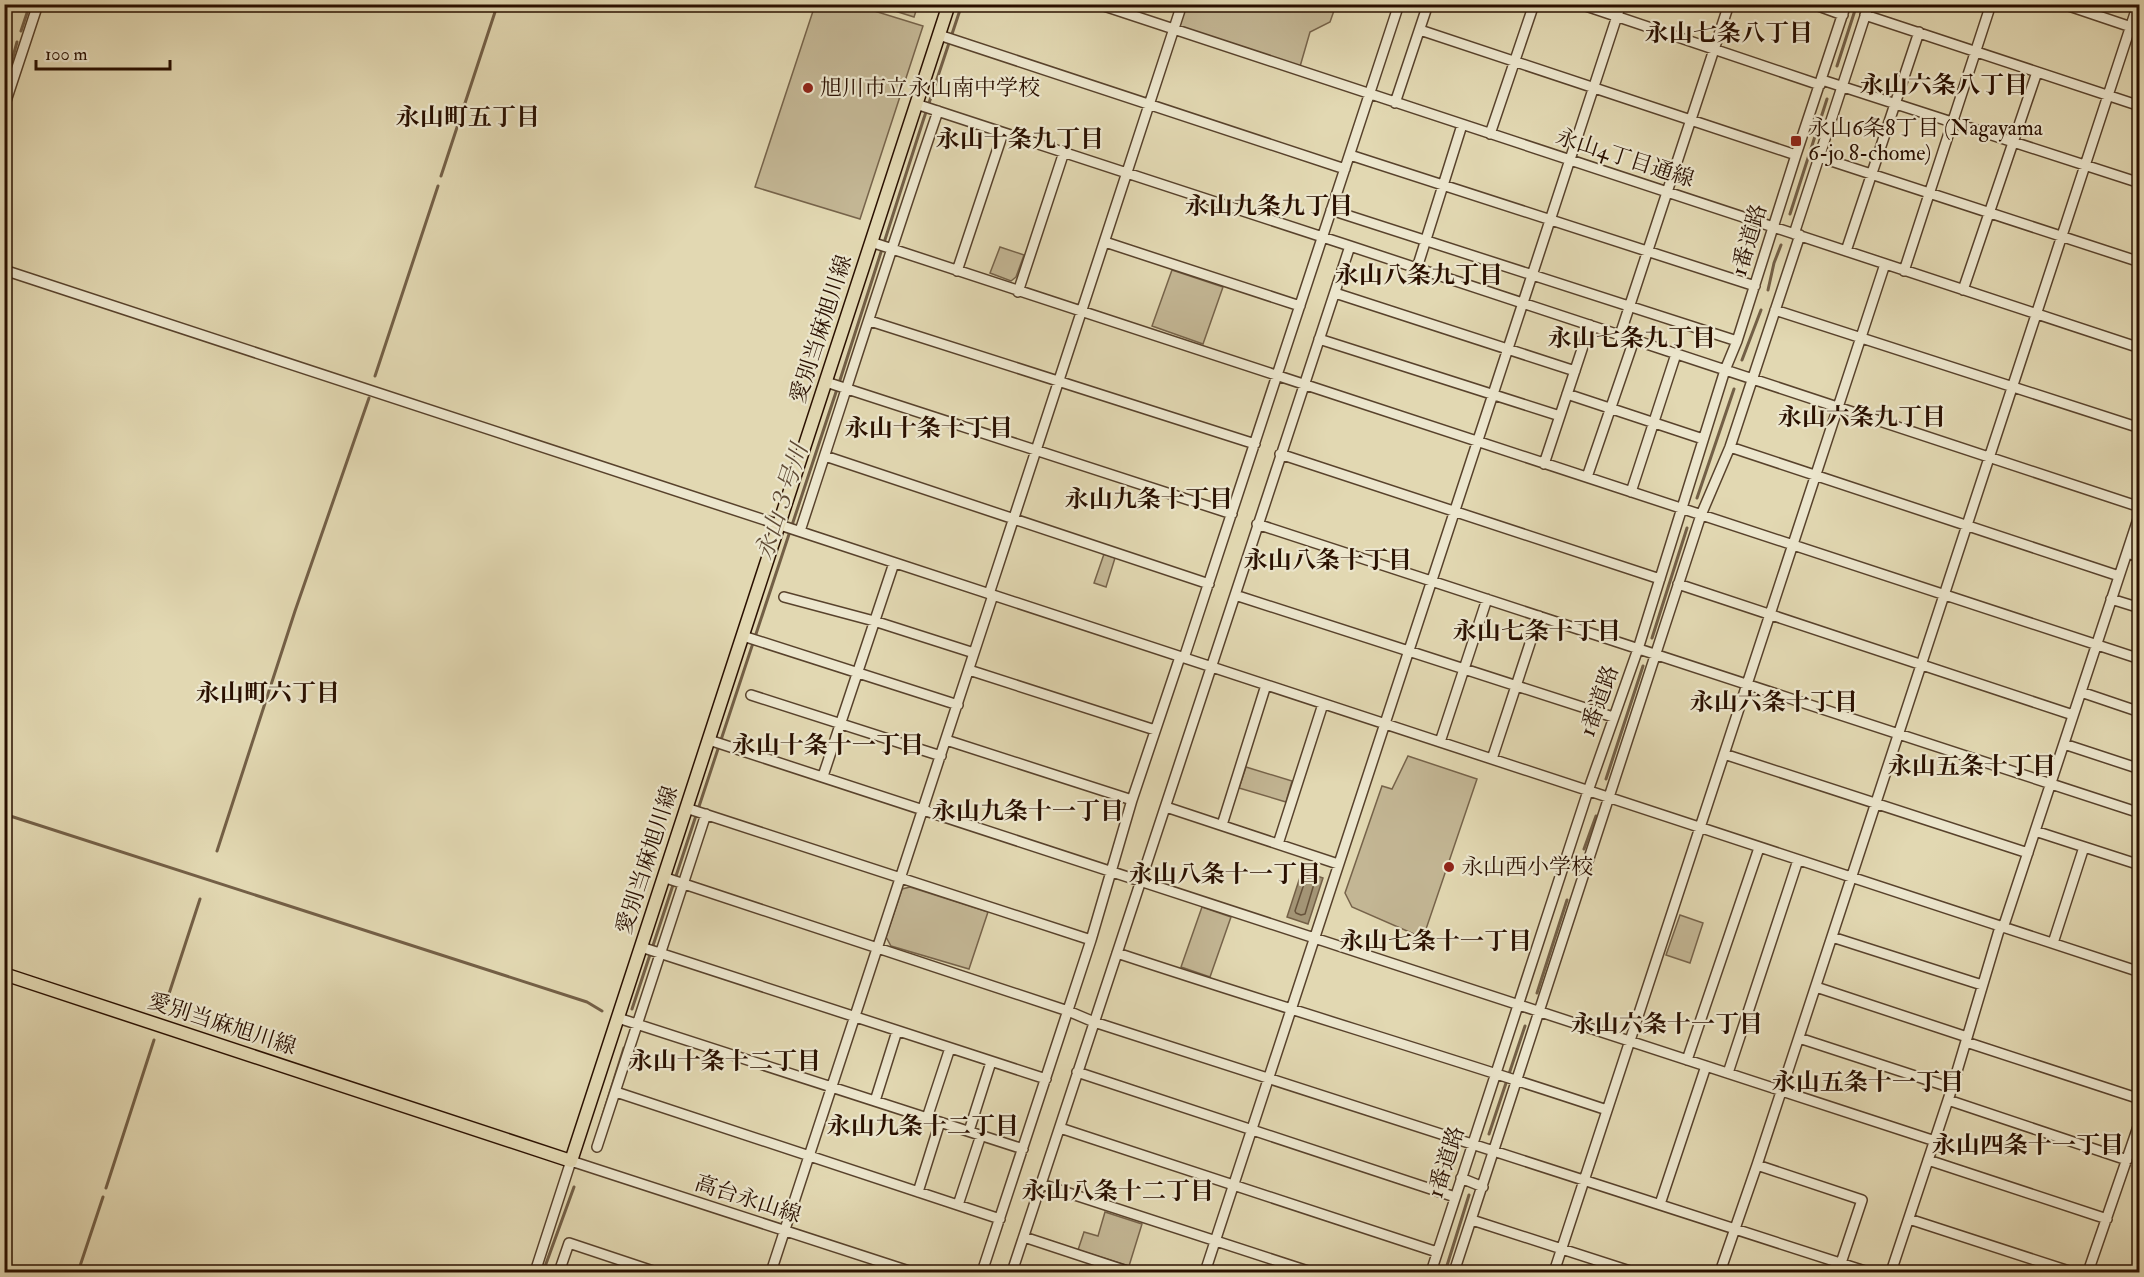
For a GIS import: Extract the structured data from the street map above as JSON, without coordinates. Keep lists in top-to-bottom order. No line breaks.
{"streets":{"main road":["愛別当麻旭川線"],"street":["永山4丁目通線","1番道路","高台永山線"]},"crossings":[["永山4丁目通線","1番道路"],["愛別当麻旭川線","高台永山線"]],"districts":["永山七条八丁目","永山六条八丁目","永山町五丁目","永山十条九丁目","永山九条九丁目","永山八条九丁目","永山七条九丁目","永山六条九丁目","永山十条十丁目","永山九条十丁目","永山八条十丁目","永山七条十丁目","永山町六丁目","永山六条十丁目","永山十条十一丁目","永山五条十丁目","永山九条十一丁目","永山八条十一丁目","永山七条十一丁目","永山六条十一丁目","永山十条十二丁目","永山五条十一丁目","永山九条十二丁目","永山四条十一丁目","永山八条十二丁目"],"water":["永山３号川"],"places":{"other":["旭川市立永山南中学校","永山西小学校"],"transit":["永山6条8丁目 (Nagayama 6-jo 8-chome)"]},"scale_bar":"100 m"}
